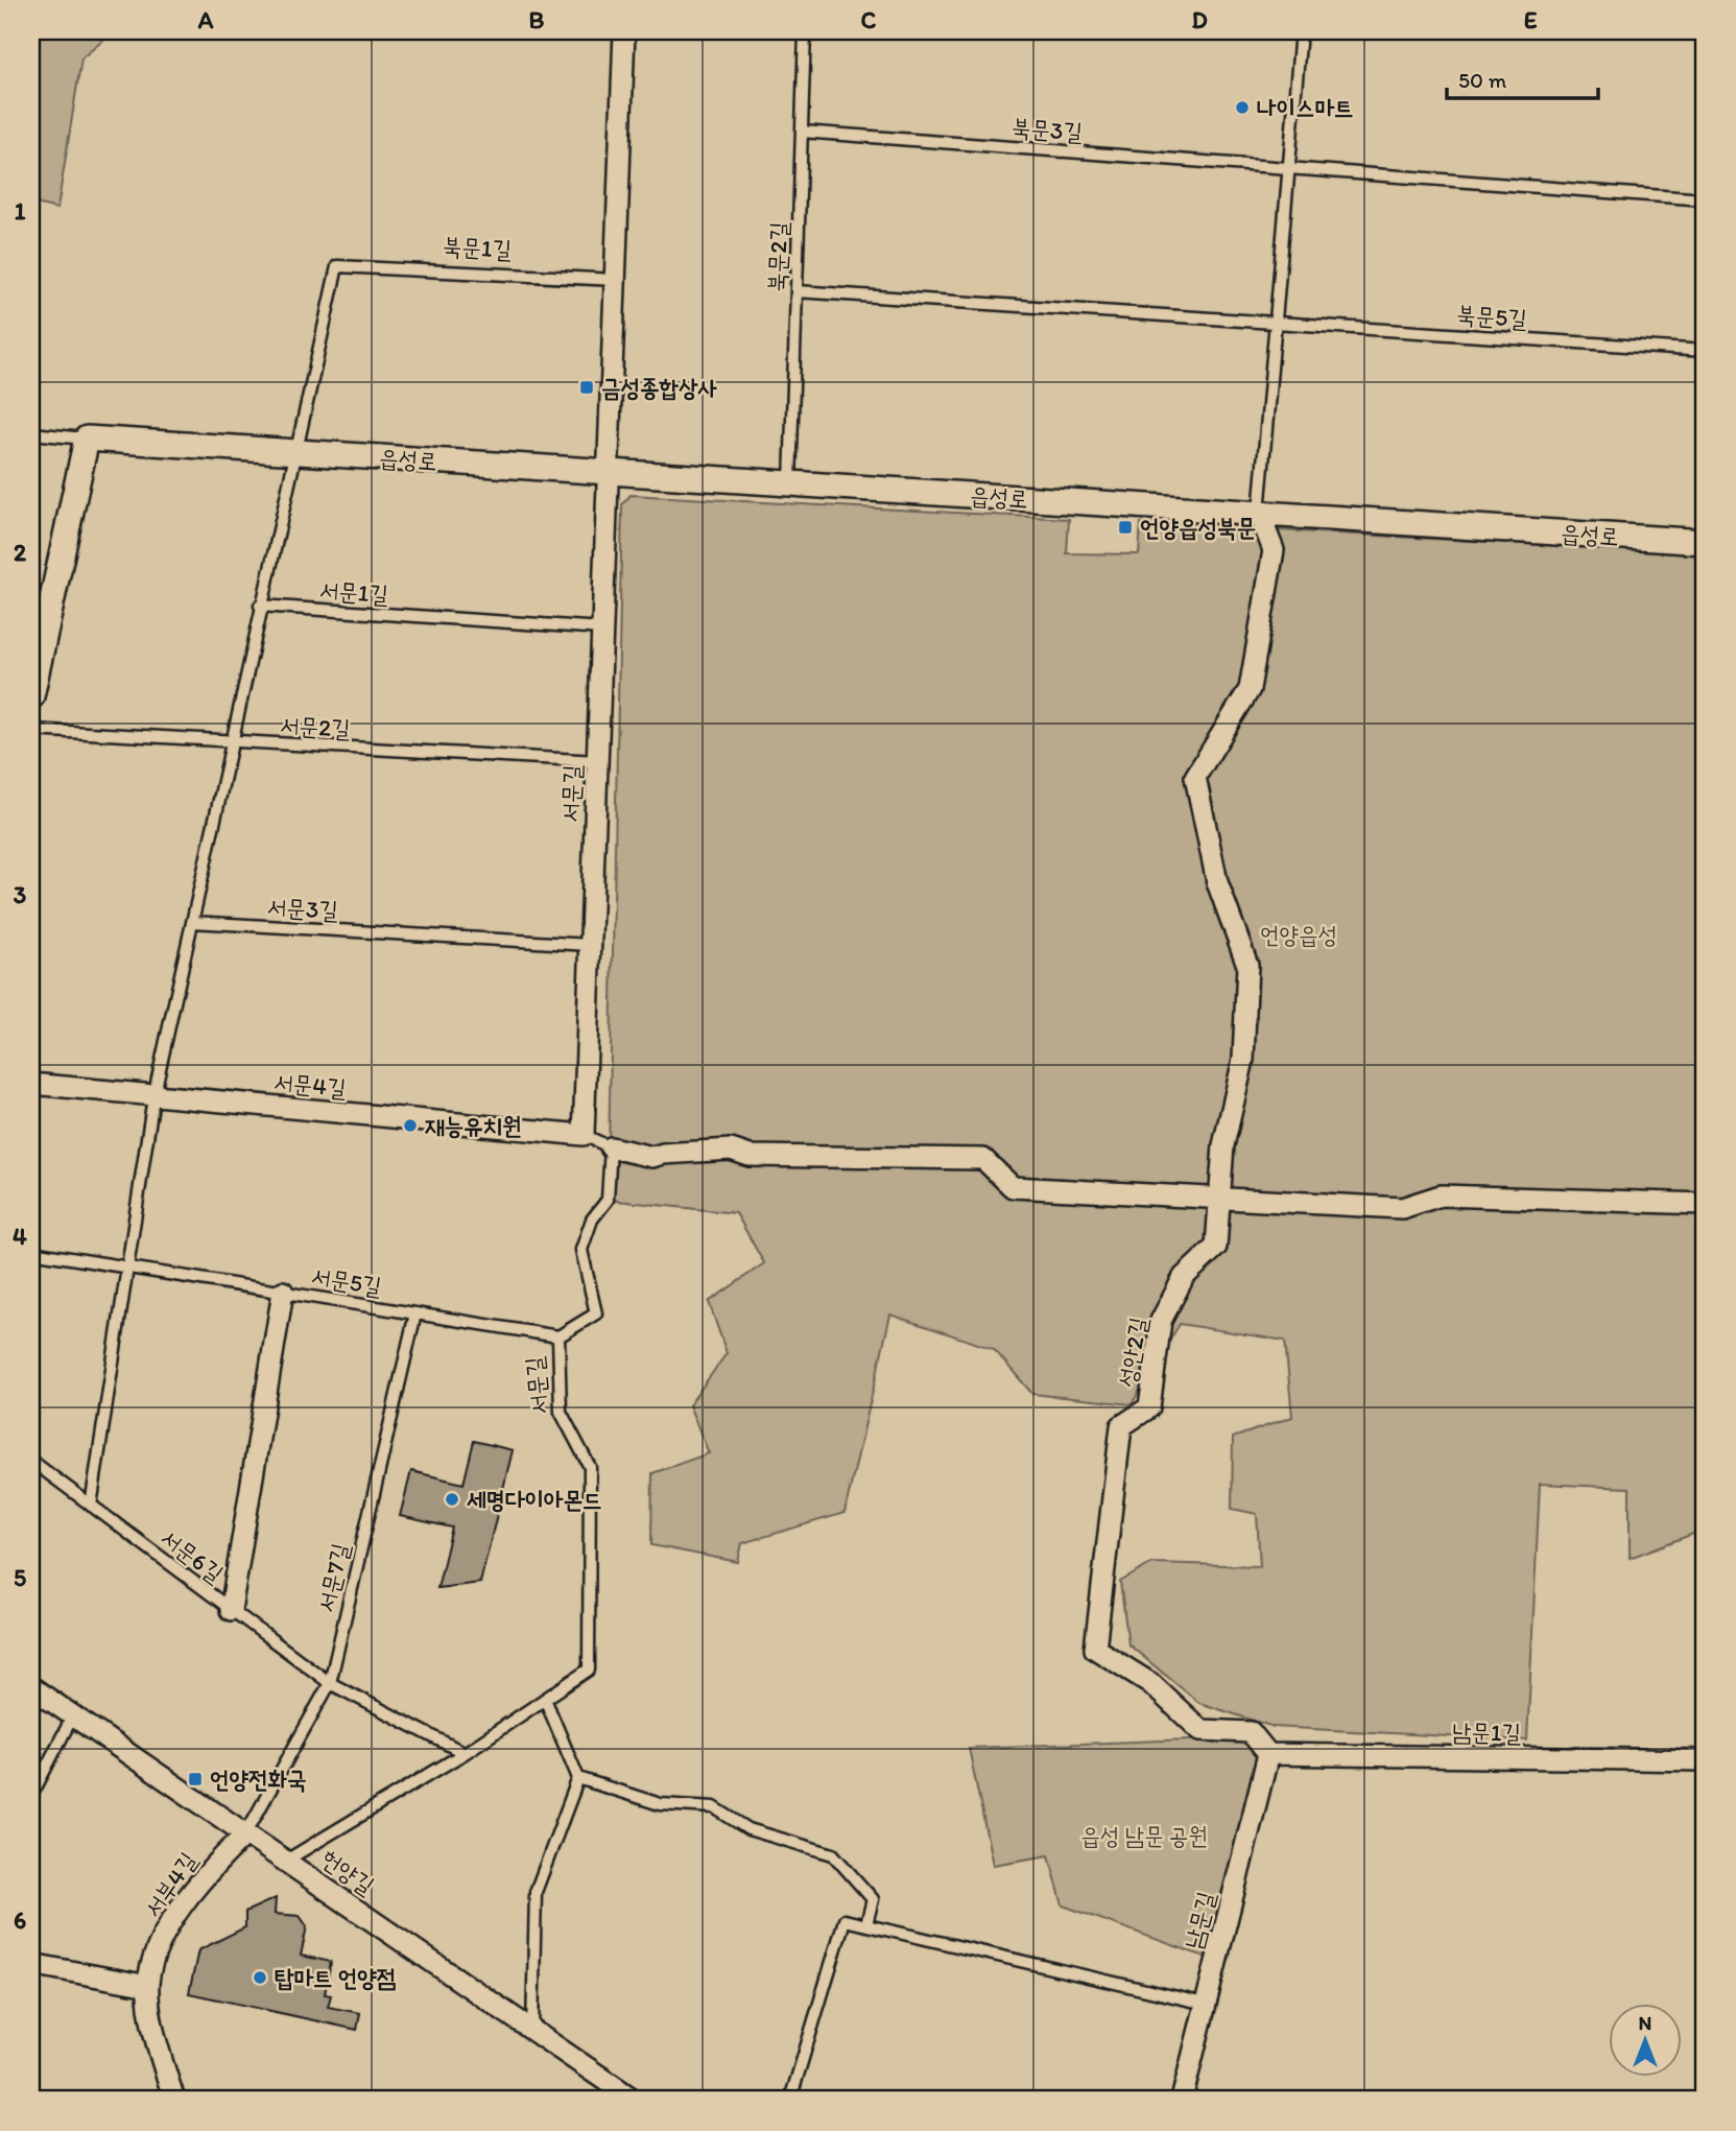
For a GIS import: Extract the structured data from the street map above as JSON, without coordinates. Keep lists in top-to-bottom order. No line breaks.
{"streets":{"street":["읍성로","서문길","서문4길","성안2길","남문1길","헌양길","서부4길","남문길"],"lane":["북문3길","북문1길","북문2길","북문5길","서문1길","서문2길","서문3길","서문5길","서문6길","서문7길"]},"crossings":[["북문3길","북문2길"],["북문1길","읍성로"],["북문2길","읍성로"],["읍성로","서문길"],["읍성로","성안2길"],["서문1길","서문길"],["서문2길","서문길"],["서문길","서문3길"],["서문길","서문4길"],["서문길","서문5길"],["서문길","서문6길"],["서문길","헌양길"],["서문5길","서문7길"],["성안2길","남문1길"],["성안2길","남문길"],["서문6길","서문7길"],["서문7길","헌양길"],["서문7길","서부4길"],["남문1길","남문길"],["헌양길","서부4길"]],"parks":["언양읍성","읍성 남문 공원"],"places":{"other":["나이스마트","재능유치원","세명다이아몬드","탑마트 언양점"],"transit":["금성종합상사","언양읍성북문","언양전화국"]},"scale_bar":"50 m","north":"top","grid":{"columns":["A","B","C","D","E"],"rows":["1","2","3","4","5","6"]}}
